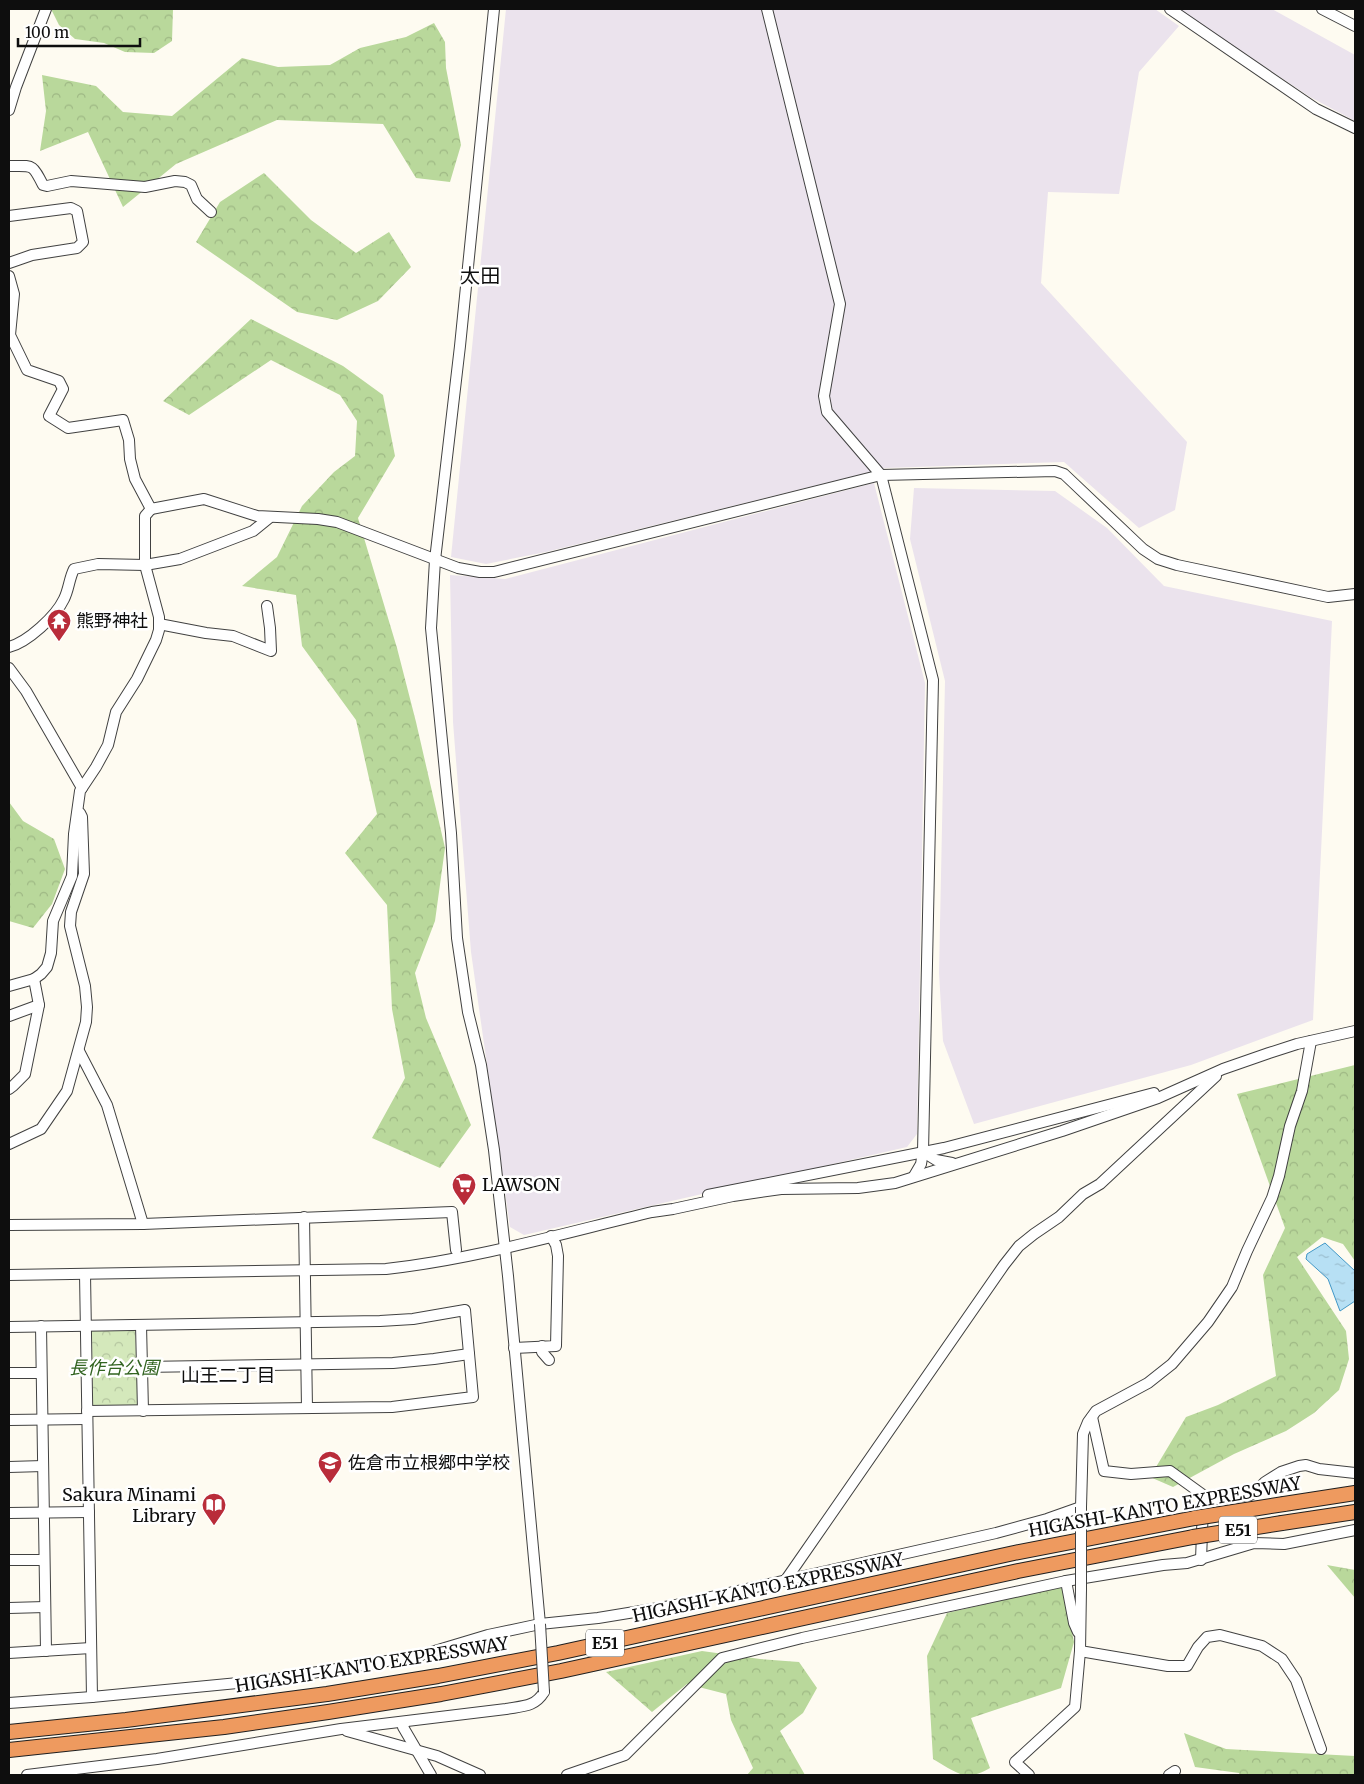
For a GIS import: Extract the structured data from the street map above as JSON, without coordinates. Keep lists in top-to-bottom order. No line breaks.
{"streets":{"highway":["HIGASHI-KANTO EXPRESSWAY","E51"]},"districts":["太田","山王二丁目"],"parks":["長作台公園"],"places":{"temple":["熊野神社"],"supermarket":["LAWSON"],"school or university":["佐倉市立根郷中学校"],"library":["Sakura Minami Library"]},"scale_bar":"100 m"}
